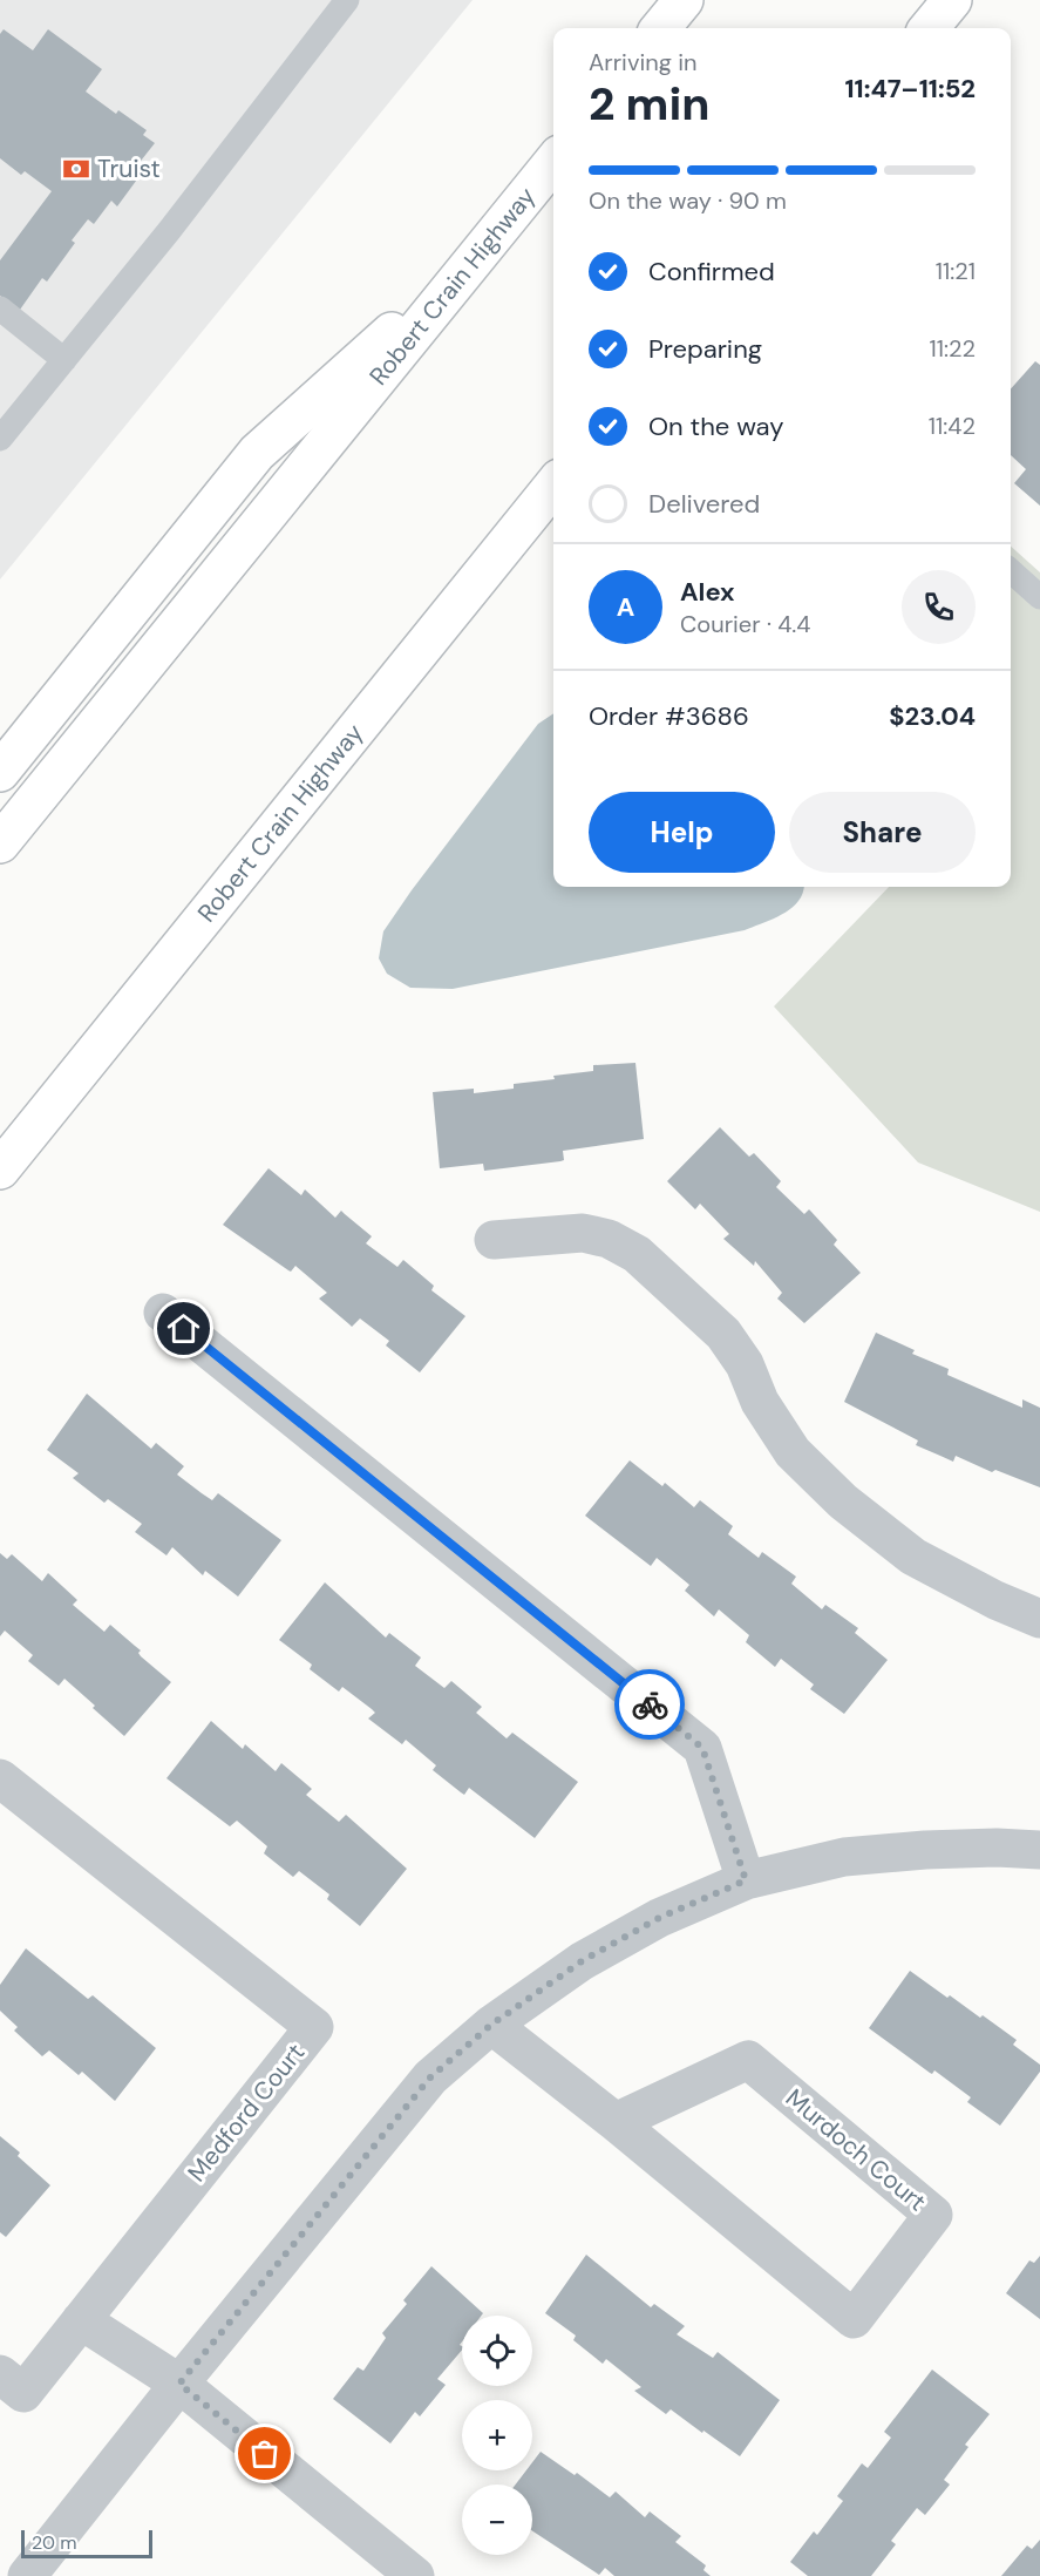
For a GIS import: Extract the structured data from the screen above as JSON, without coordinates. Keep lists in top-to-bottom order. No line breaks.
{"streets":{"highway":["Robert Crain Highway"],"street":["Medford Court","Murdoch Court"]},"places":{"bank":["Truist"]},"scale_bar":"20 m","page":{"heading":["2 min","Arriving in","11:47–11:52"],"panel":["Alex","Courier · 4.4","Order #3686","$23.04"],"bar":"On the way · 90 m","list":[["Confirmed","11:21"],["Preparing","11:22"],["On the way","11:42"],"Delivered"],"round":"A","buttons":["Help","Share"],"map_buttons":["+","−"],"scale":"20 m"}}
